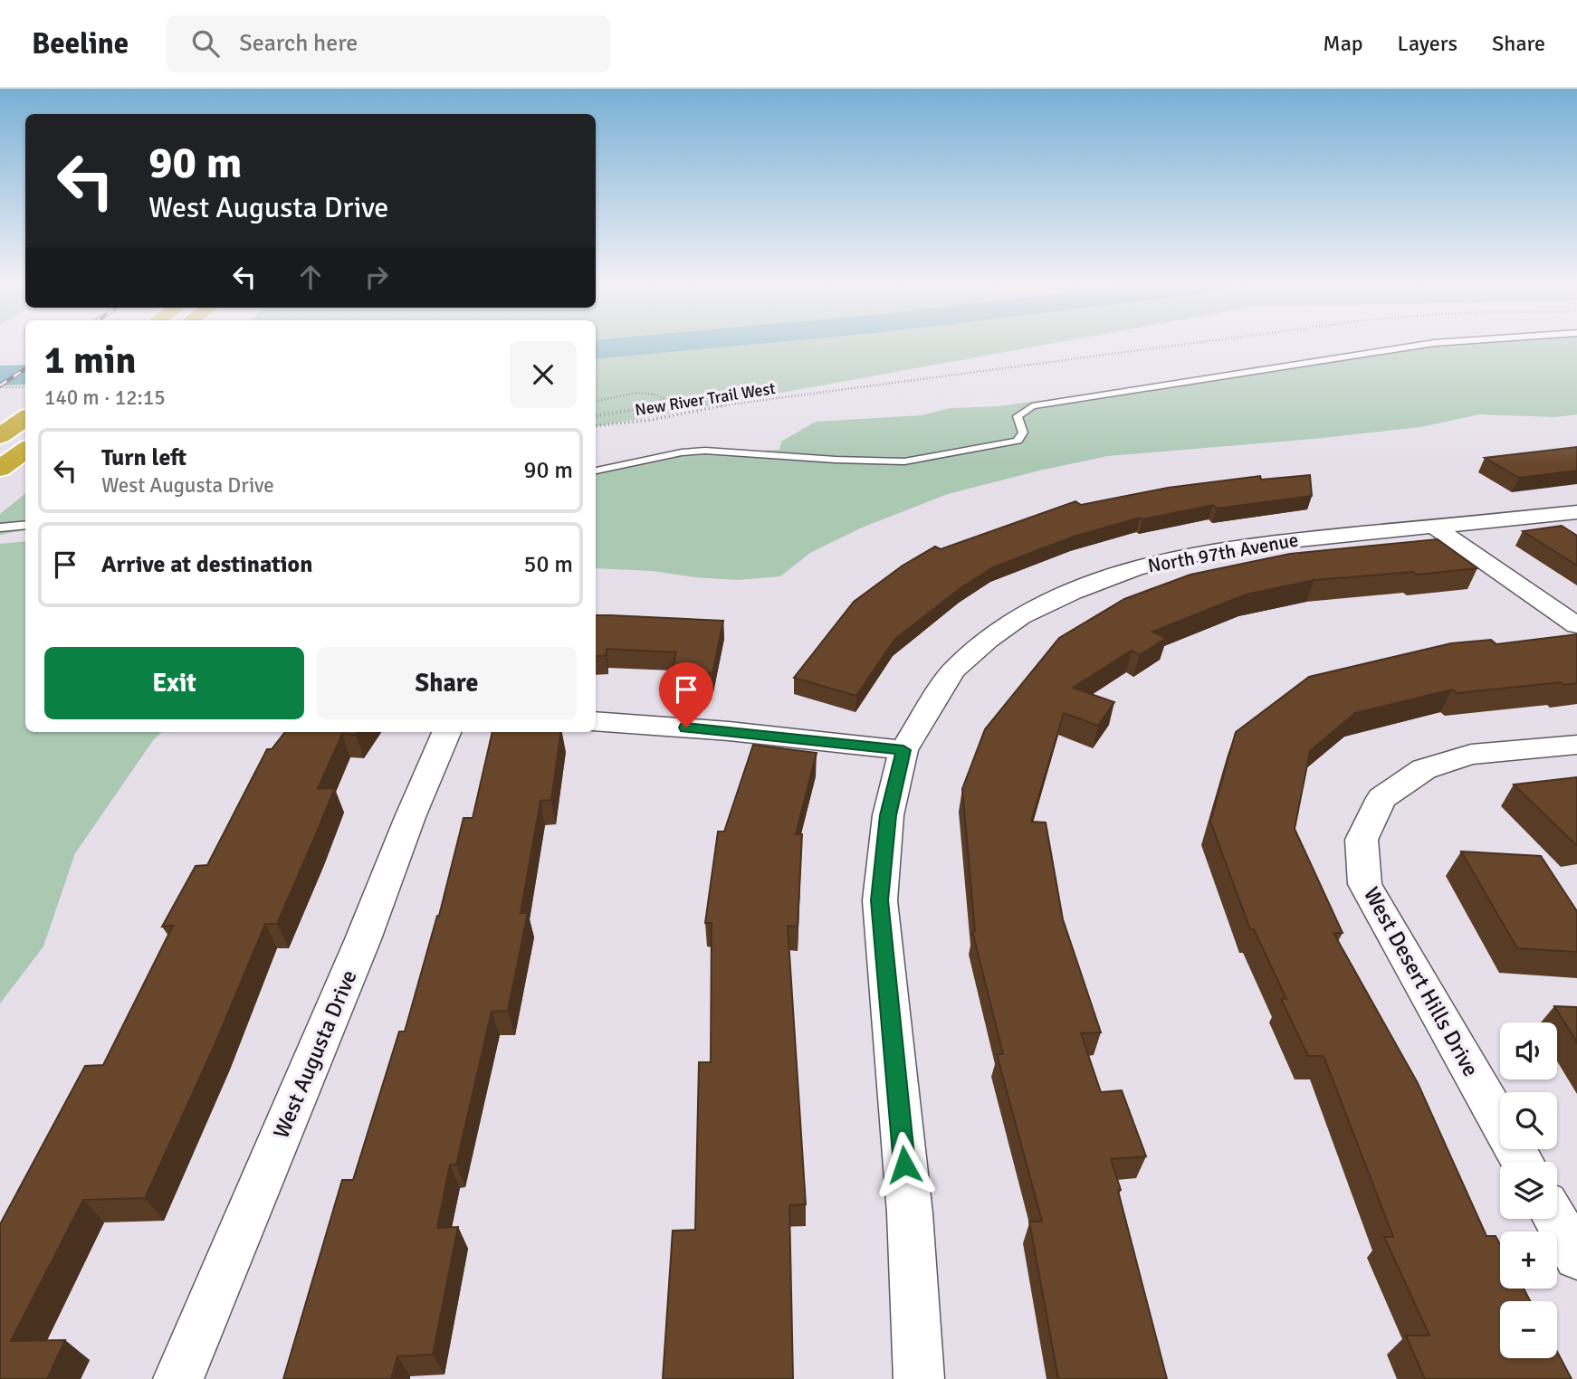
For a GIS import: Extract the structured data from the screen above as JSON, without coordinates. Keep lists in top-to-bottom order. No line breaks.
{"streets":{"street":["North 97th Avenue","West Desert Hills Drive","West Augusta Drive"],"path":["New River Trail West"]},"page":{"header":"Beeline","search":"Search here","nav":["Map","Layers","Share"],"turn":["90 m","West Augusta Drive"],"heading":["1 min","140 m · 12:15"],"list":[{"name":"Turn left","note":"West Augusta Drive","value":"90 m"},{"name":"Arrive at destination","value":"50 m"}],"buttons":["Exit","Share"],"map_buttons":["+","−"]}}
